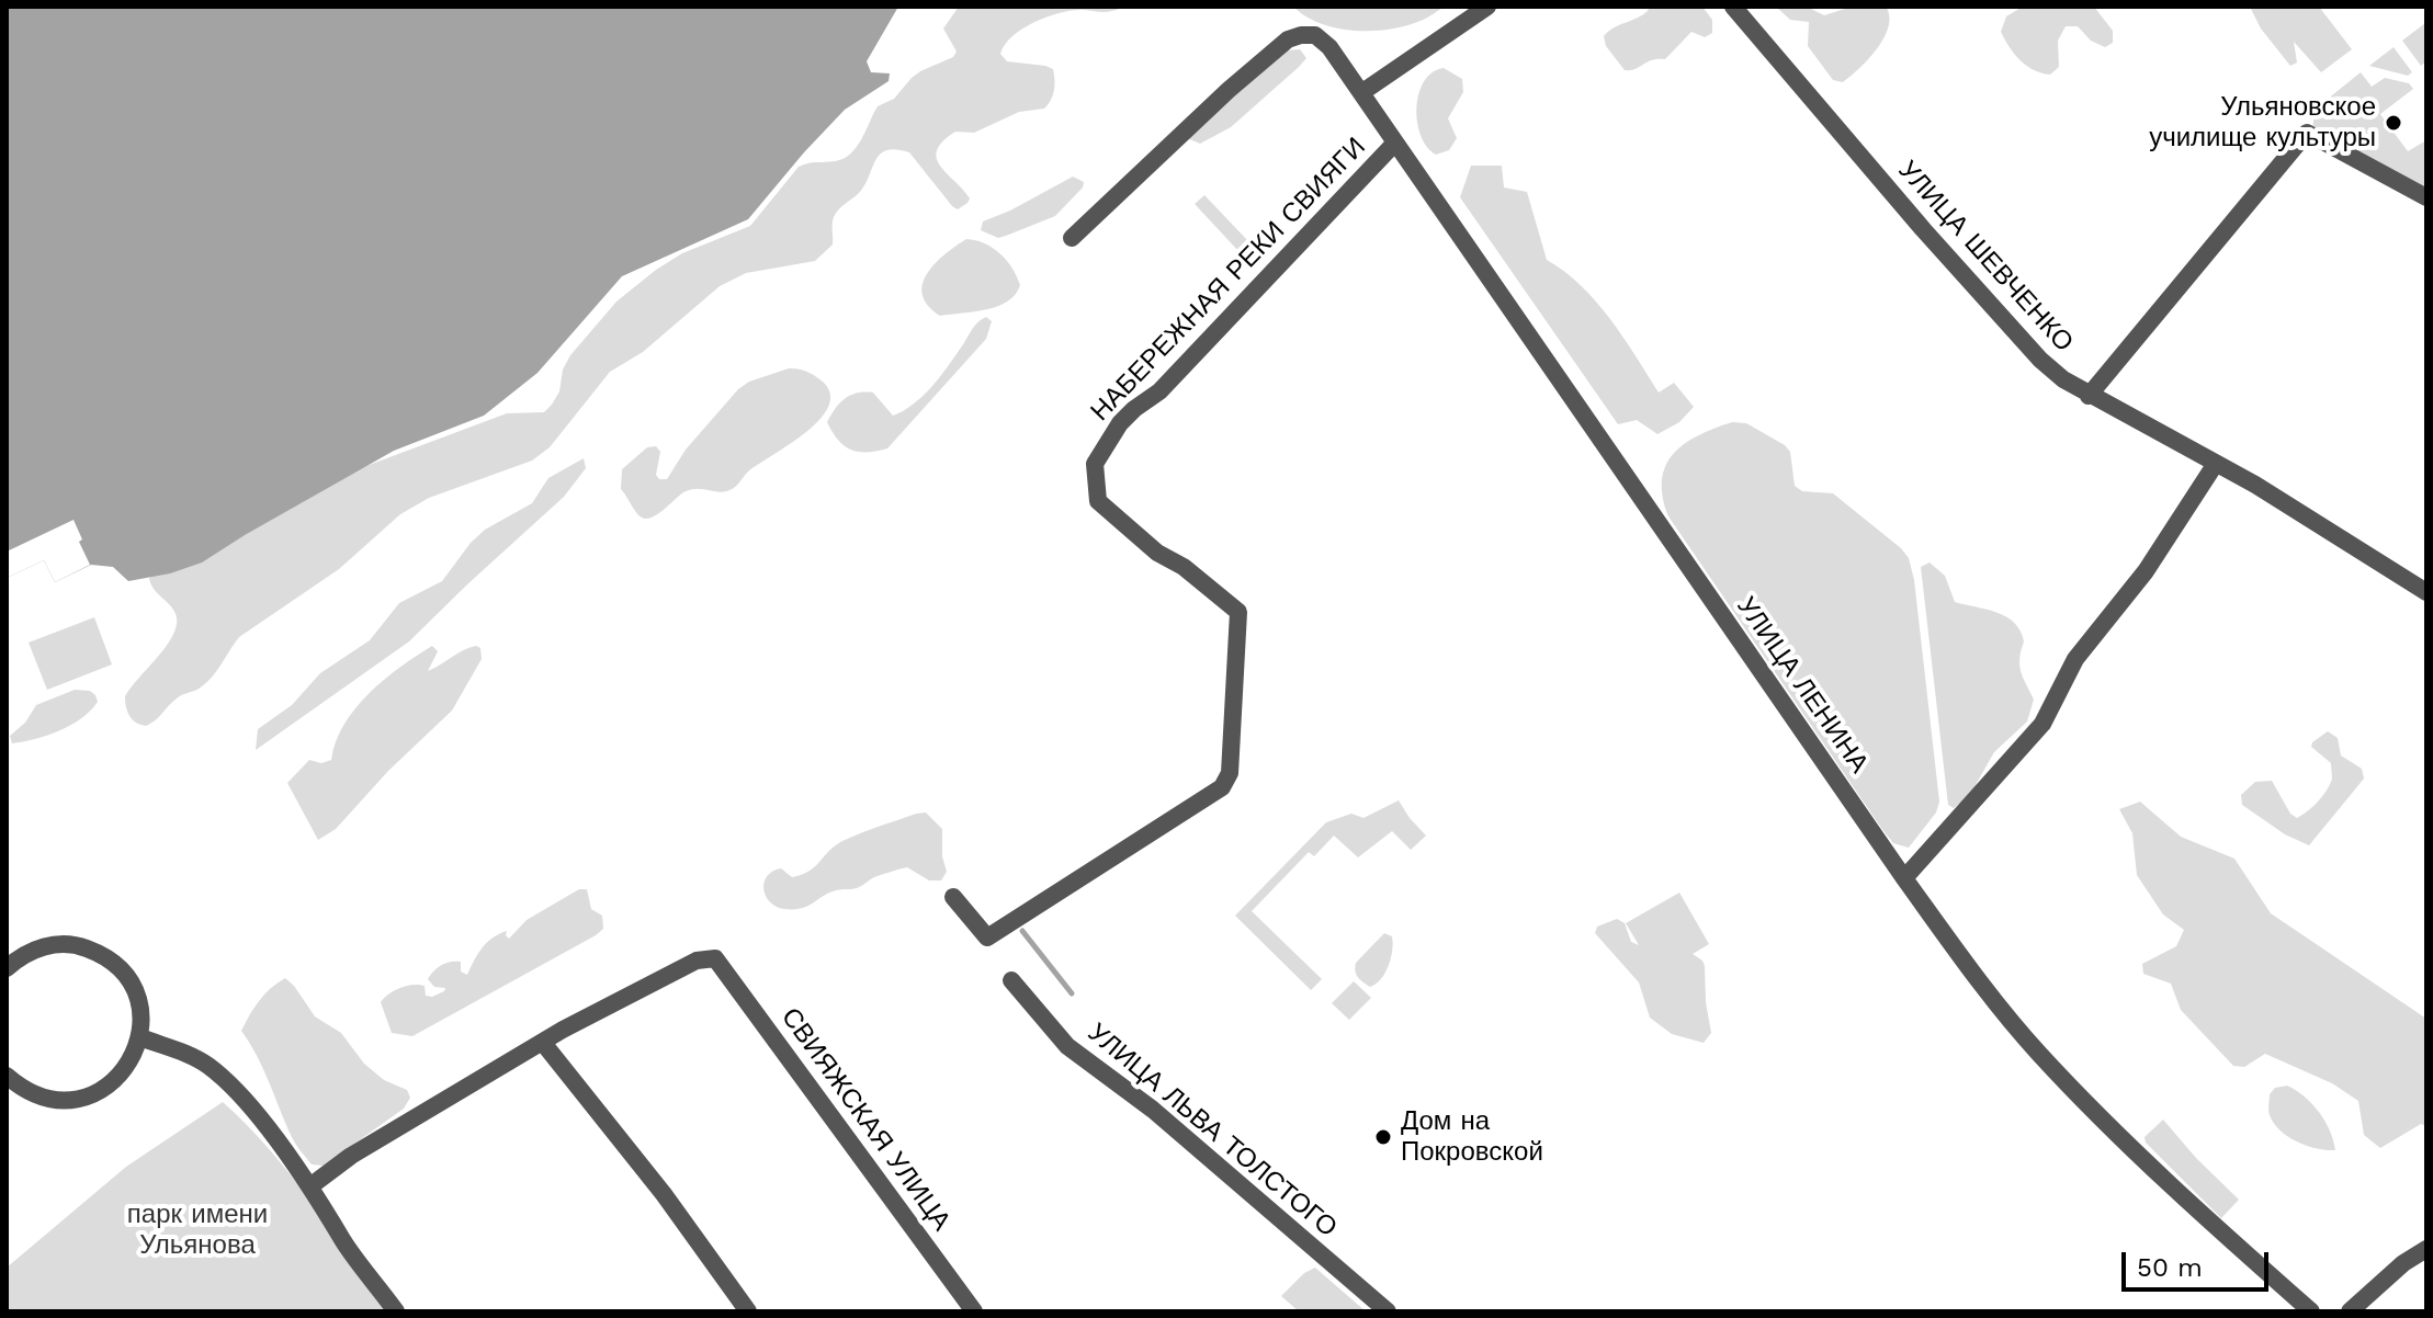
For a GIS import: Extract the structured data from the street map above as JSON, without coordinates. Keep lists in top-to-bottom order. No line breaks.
{"streets":{"street":["УЛИЦА ШЕВЧЕНКО","НАБЕРЕЖНАЯ РЕКИ СВИЯГИ","УЛИЦА ЛЕНИНА","СВИЯЖСКАЯ УЛИЦА","УЛИЦА ЛЬВА ТОЛСТОГО"]},"crossings":[["НАБЕРЕЖНАЯ РЕКИ СВИЯГИ","УЛИЦА ЛЕНИНА"]],"parks":["парк имени Ульянова"],"places":["Ульяновское училище культуры","Дом на Покровской"],"scale_bar":"50 m"}
